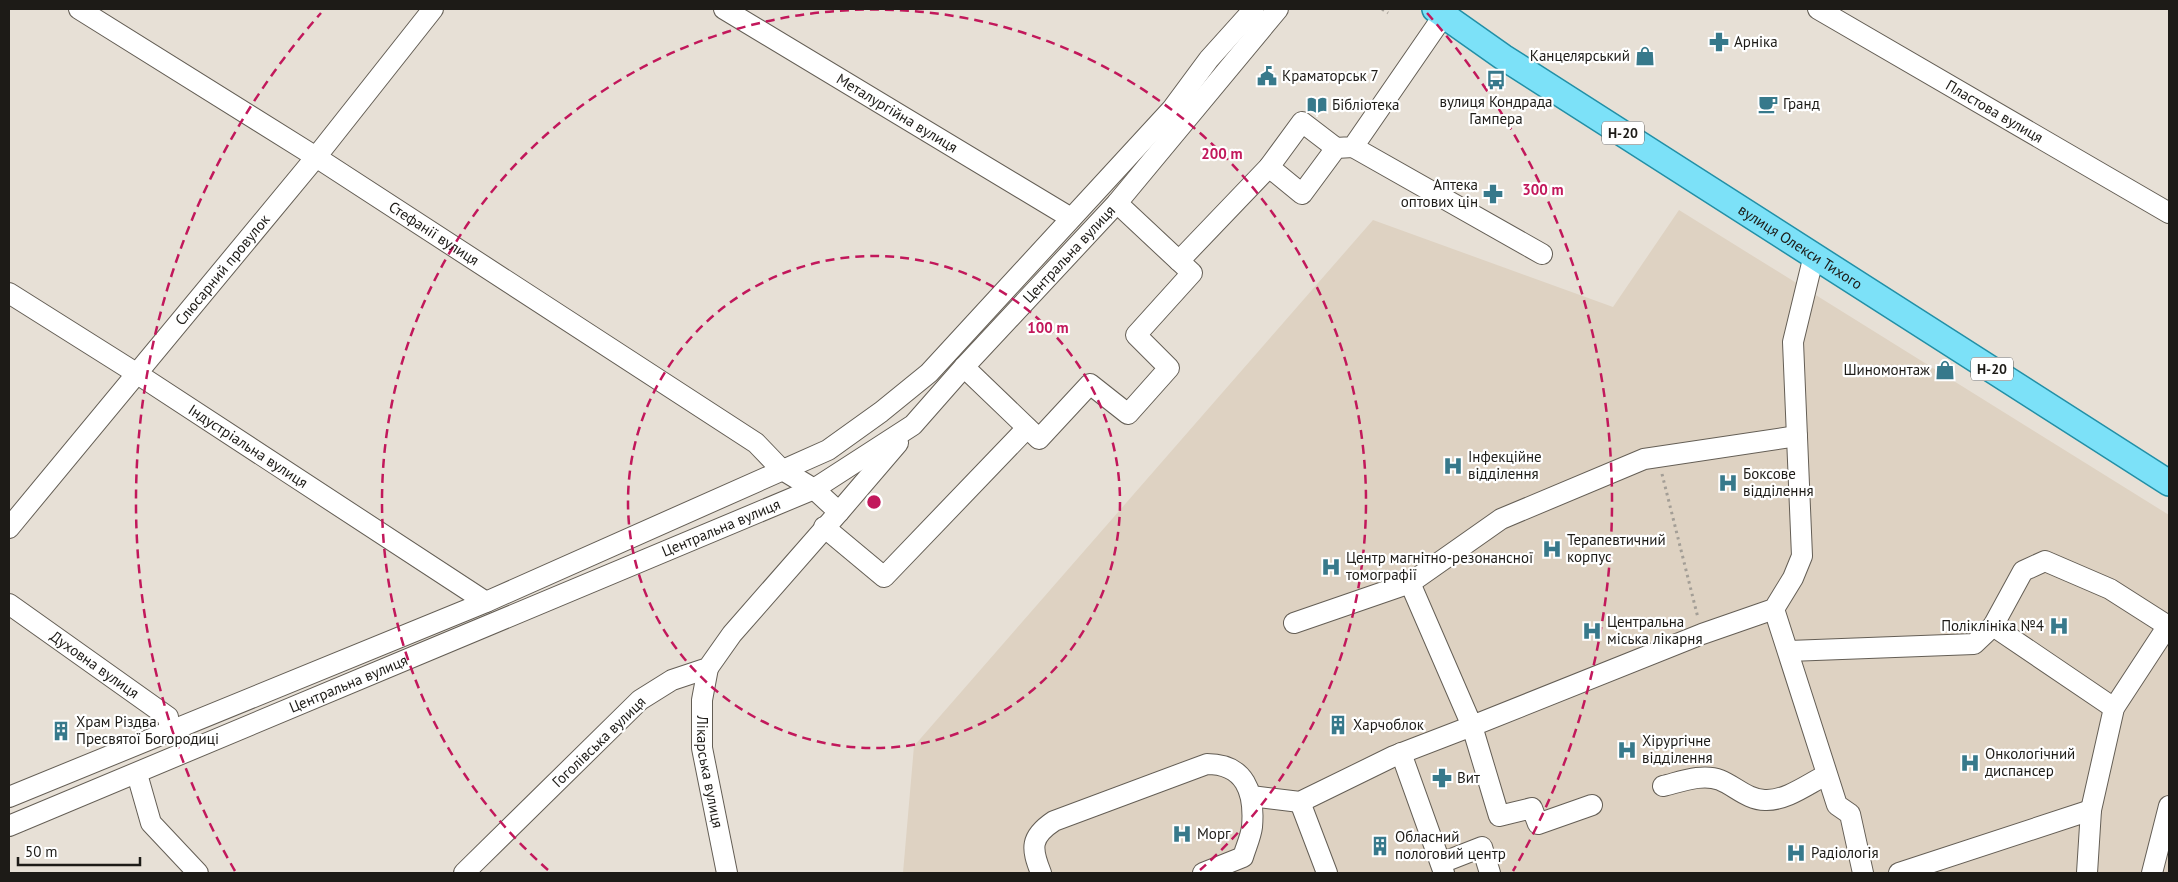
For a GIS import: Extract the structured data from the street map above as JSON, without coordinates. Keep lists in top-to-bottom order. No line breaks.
{"streets":{"main road":["Н-20","вулиця Олекси Тихого"],"street":["Пластова вулиця","Металургійна вулиця","Стефанії вулиця","Центральна вулиця","Слюсарний провулок","Індустріальна вулиця","Духовна вулиця","Гоголівська вулиця","Лікарська вулиця"]},"crossings":[["Металургійна вулиця","Центральна вулиця"],["Стефанії вулиця","Центральна вулиця"],["Стефанії вулиця","Слюсарний провулок"],["Центральна вулиця","Індустріальна вулиця"],["Центральна вулиця","Духовна вулиця"],["Слюсарний провулок","Індустріальна вулиця"],["Гоголівська вулиця","Лікарська вулиця"]],"places":{"pharmacy":["Арніка","Аптека оптових цін","Вит"],"shop":["Канцелярський","Шиномонтаж"],"public building":["Краматорськ 7"],"bus stop":["вулиця Кондрада Гампера"],"cafe":["Гранд"],"library":["Бібліотека"],"hospital":["Інфекційне відділення","Боксове відділення","Терапевтичний корпус","Центр магнітно-резонансної томографії","Поліклініка №4","Центральна міська лікарня","Хірургічне відділення","Онкологічний диспансер","Морг","Радіологія"],"building":["Харчоблок","Храм Різдва Пресвятої Богородиці","Обласний пологовий центр"]},"scale_bar":"50 m","rings":["200 m","300 m","100 m"]}
